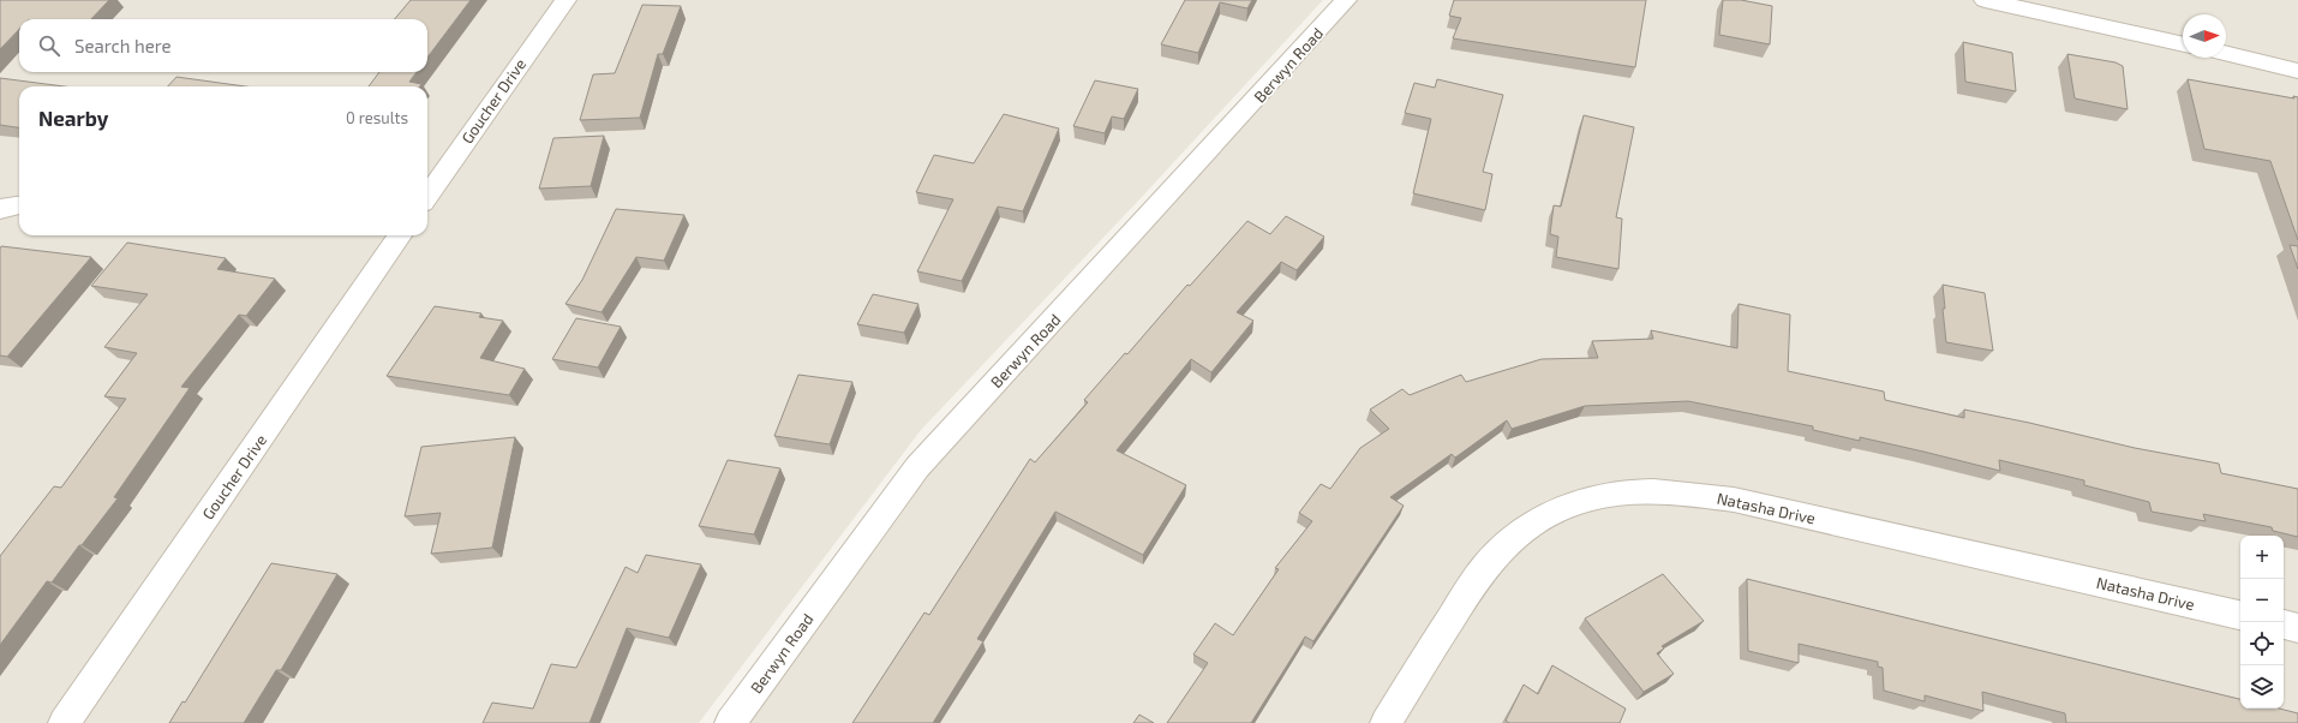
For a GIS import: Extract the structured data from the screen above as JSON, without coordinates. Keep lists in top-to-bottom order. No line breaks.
{"streets":{"street":["Berwyn Road","Goucher Drive","Natasha Drive"]},"north":"right","page":{"search":"Search here","heading":["Nearby","0 results"],"map_buttons":["+","−"]}}
